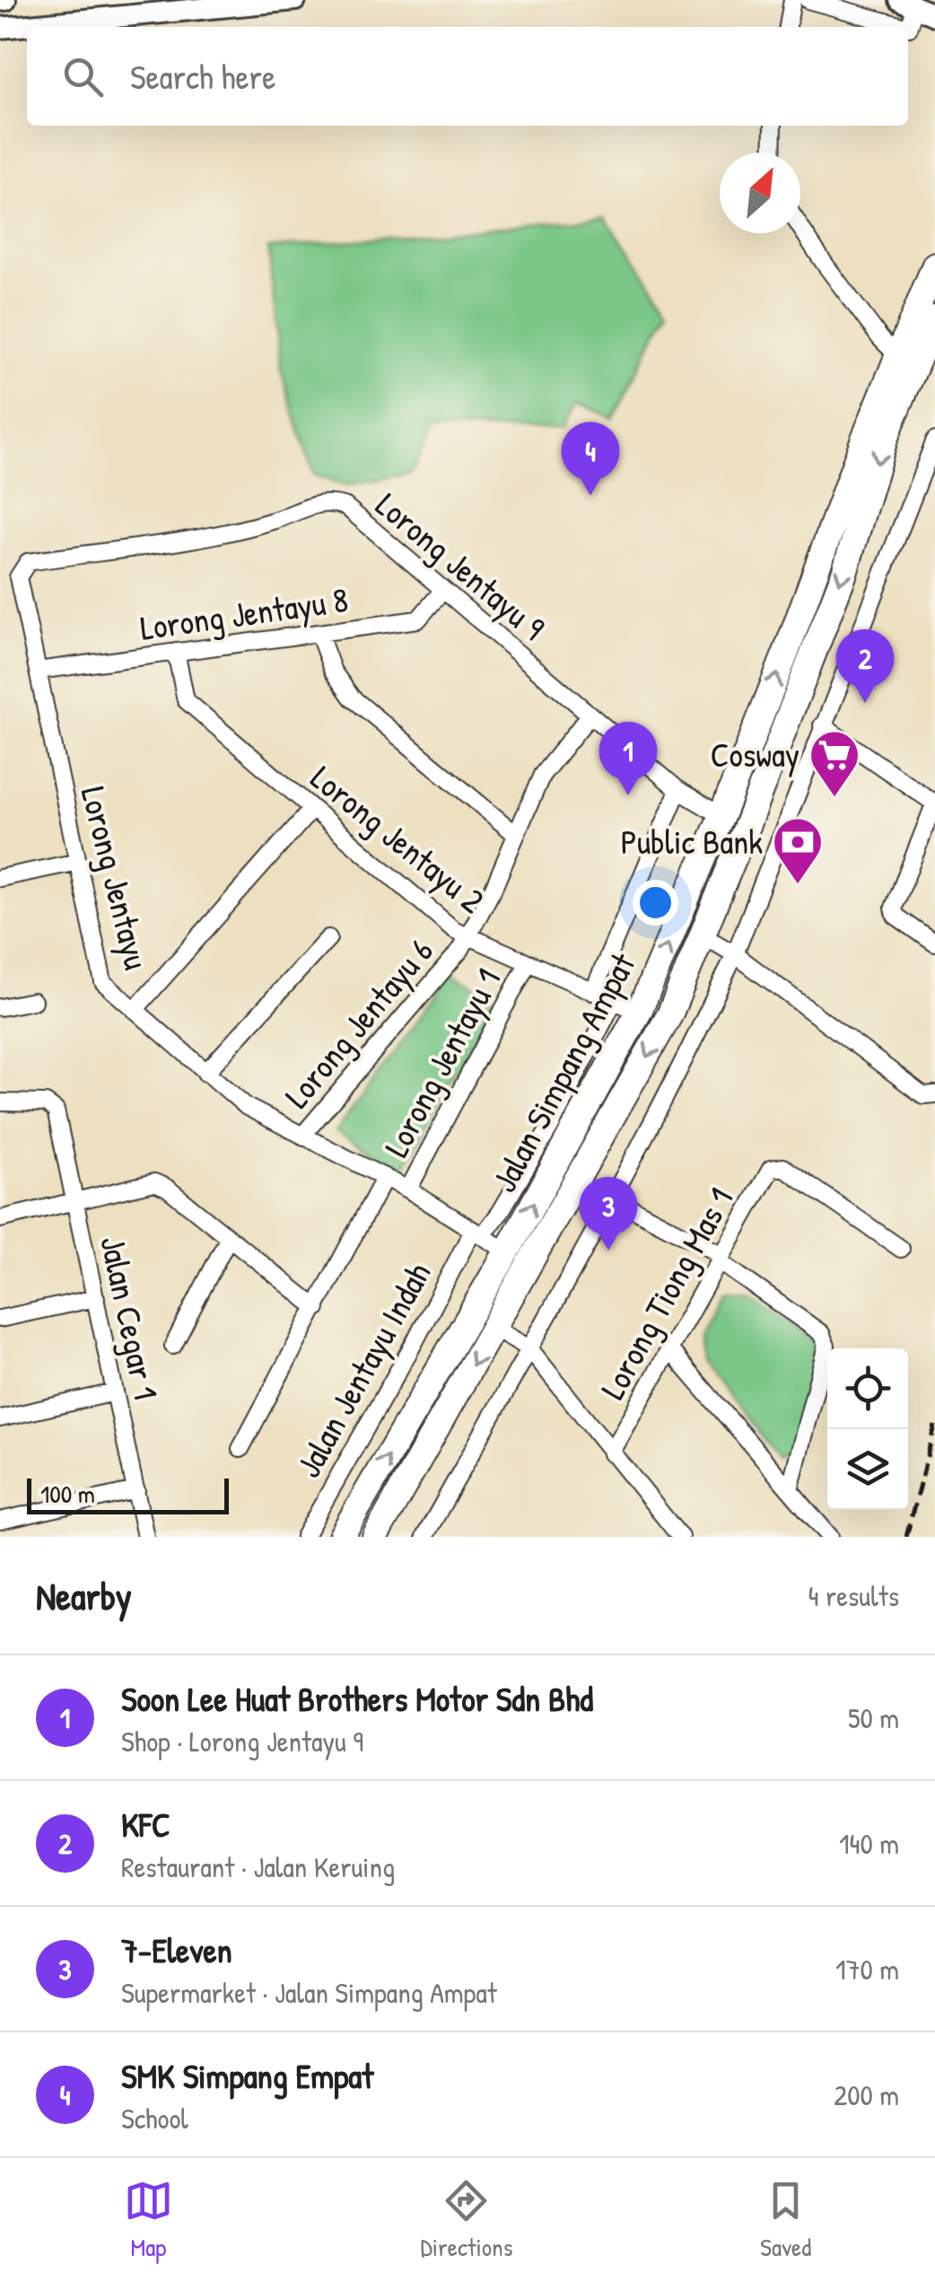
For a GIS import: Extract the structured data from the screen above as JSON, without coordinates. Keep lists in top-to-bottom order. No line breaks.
{"streets":{"highway":["Jalan Simpang Ampat"],"street":["Lorong Jentayu 9","Lorong Jentayu 8","Lorong Jentayu 2","Lorong Jentayu","Lorong Jentayu 6","Lorong Jentayu 1","Lorong Tiong Mas 1","Jalan Cegar 1","Jalan Jentayu Indah"]},"crossings":[["Lorong Jentayu 9","Lorong Jentayu 8"],["Lorong Jentayu 9","Lorong Jentayu"],["Lorong Jentayu 9","Lorong Jentayu 6"],["Lorong Jentayu 9","Jalan Simpang Ampat"],["Lorong Jentayu 8","Lorong Jentayu 2"],["Lorong Jentayu 8","Lorong Jentayu"],["Lorong Jentayu 2","Lorong Jentayu 6"],["Lorong Jentayu 2","Lorong Jentayu 1"],["Lorong Jentayu 2","Jalan Simpang Ampat"],["Lorong Jentayu 2","Jalan Jentayu Indah"],["Lorong Jentayu","Lorong Jentayu 6"],["Lorong Jentayu","Lorong Jentayu 1"],["Lorong Jentayu","Jalan Simpang Ampat"],["Lorong Jentayu","Jalan Jentayu Indah"]],"places":{"supermarket":["Cosway"],"bank":["Public Bank"]},"scale_bar":"100 m","north":"top right","page":{"search":"Search here","pins":["4","2","1","3"],"scale":"100 m","heading":["Nearby","4 results"],"list":[{"mark":"1","name":"Soon Lee Huat Brothers Motor Sdn Bhd","note":"Shop · Lorong Jentayu 9","value":"50 m"},{"mark":"2","name":"KFC","note":"Restaurant · Jalan Keruing","value":"140 m"},{"mark":"3","name":"7-Eleven","note":"Supermarket · Jalan Simpang Ampat","value":"170 m"},{"mark":"4","name":"SMK Simpang Empat","note":"School","value":"200 m"}],"nav":["Map","Directions","Saved"]}}
